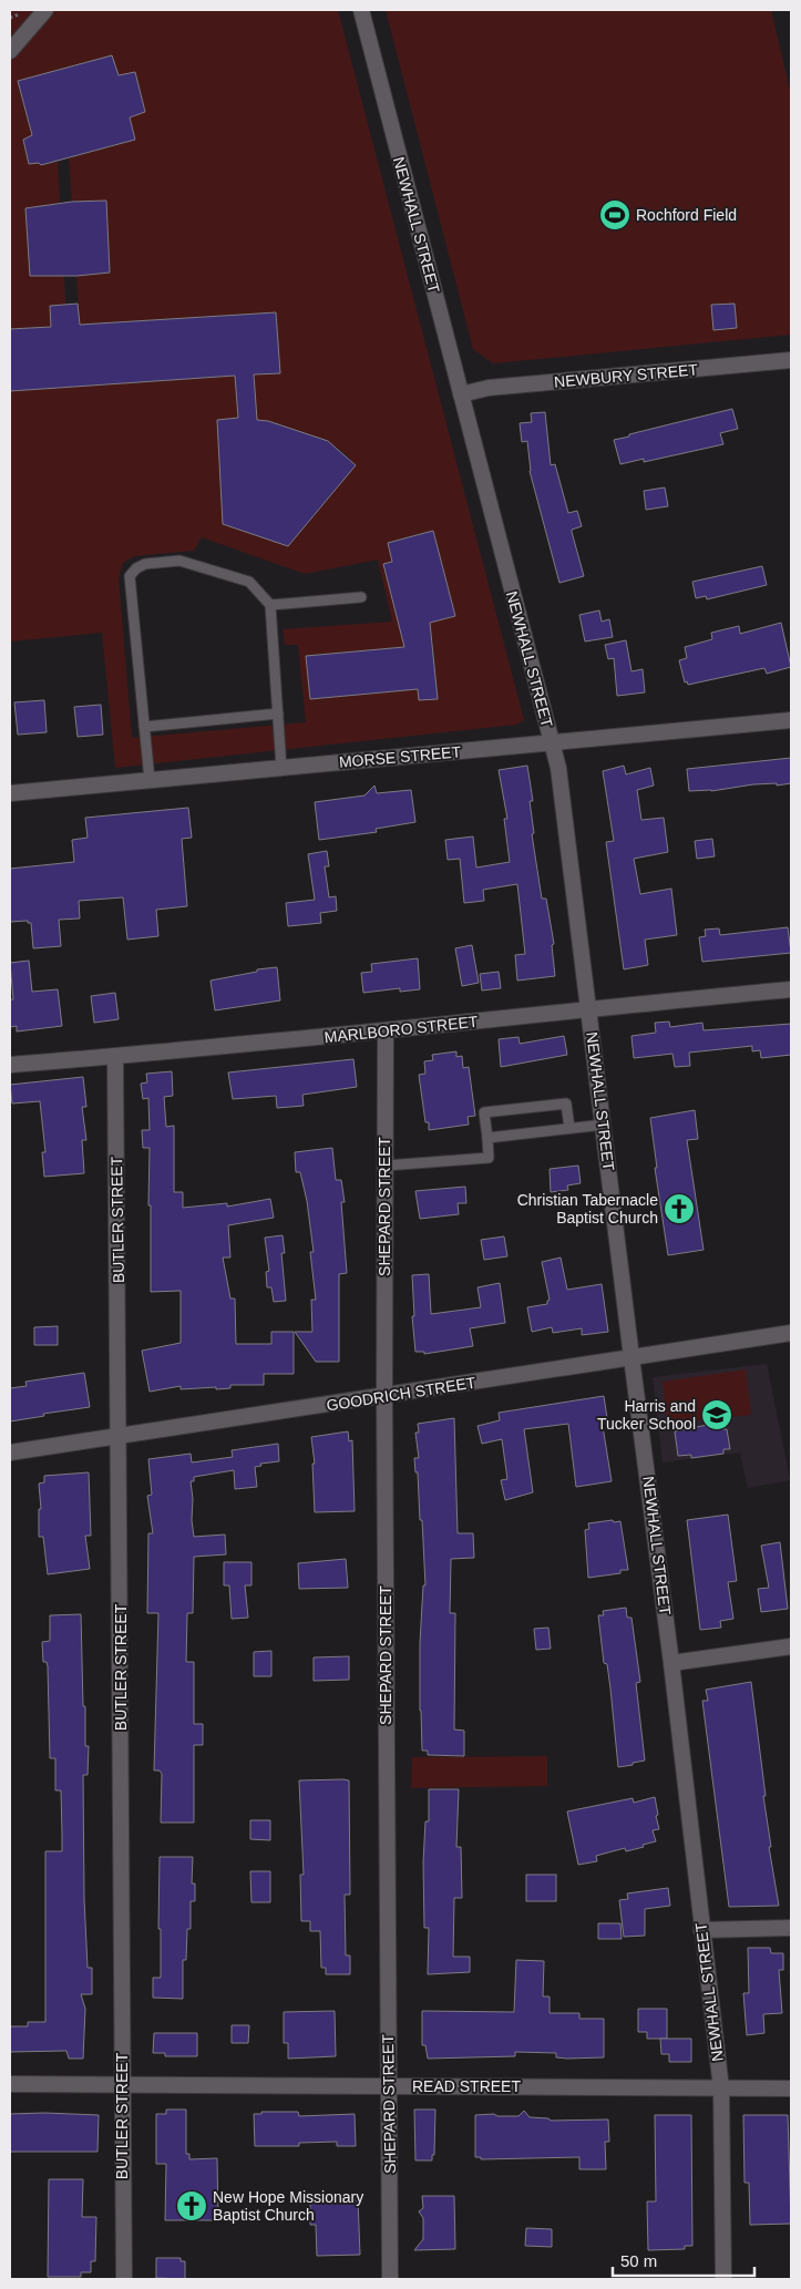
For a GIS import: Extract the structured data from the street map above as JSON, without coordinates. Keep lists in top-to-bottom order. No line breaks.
{"streets":{"street":["NEWHALL STREET","NEWBURY STREET","MORSE STREET","MARLBORO STREET","SHEPARD STREET","BUTLER STREET","GOODRICH STREET","READ STREET"]},"crossings":[["NEWHALL STREET","NEWBURY STREET"],["NEWHALL STREET","MORSE STREET"],["NEWHALL STREET","MARLBORO STREET"],["NEWHALL STREET","GOODRICH STREET"],["NEWHALL STREET","READ STREET"],["MARLBORO STREET","SHEPARD STREET"],["MARLBORO STREET","BUTLER STREET"],["SHEPARD STREET","GOODRICH STREET"],["SHEPARD STREET","READ STREET"],["BUTLER STREET","GOODRICH STREET"],["BUTLER STREET","READ STREET"]],"places":{"sports":["Rochford Field"],"church":["Christian Tabernacle Baptist Church","New Hope Missionary Baptist Church"],"school or university":["Harris and Tucker School"]},"scale_bar":"50 m"}
